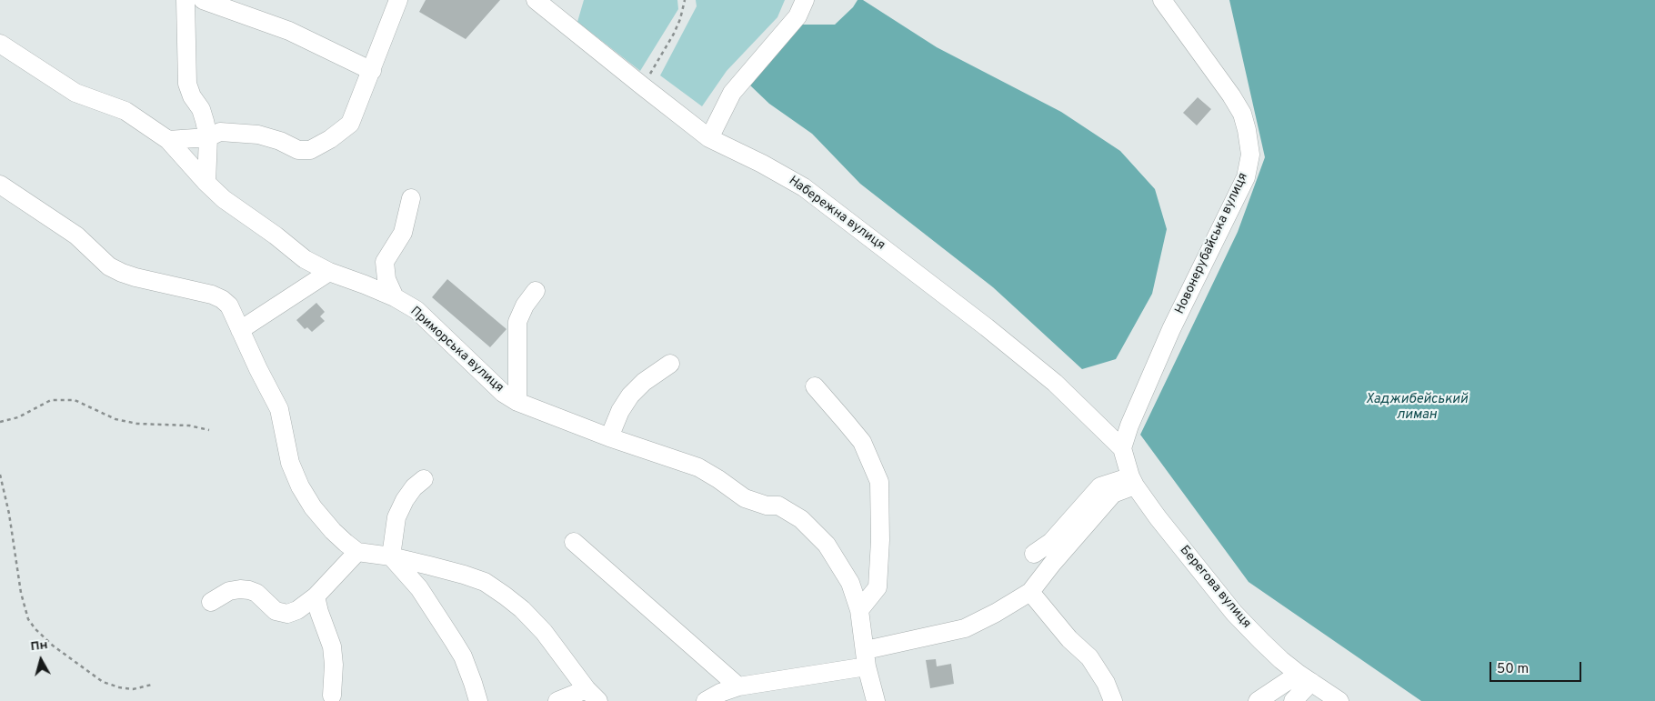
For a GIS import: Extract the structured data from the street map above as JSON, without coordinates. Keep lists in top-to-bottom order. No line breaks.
{"streets":{"street":["Набережна вулиця","Новонерубайська вулиця","Приморська вулиця","Берегова вулиця"]},"crossings":[["Набережна вулиця","Новонерубайська вулиця"],["Набережна вулиця","Берегова вулиця"],["Новонерубайська вулиця","Берегова вулиця"]],"water":["Хаджибейський лиман"],"scale_bar":"50 m","north":"top"}
